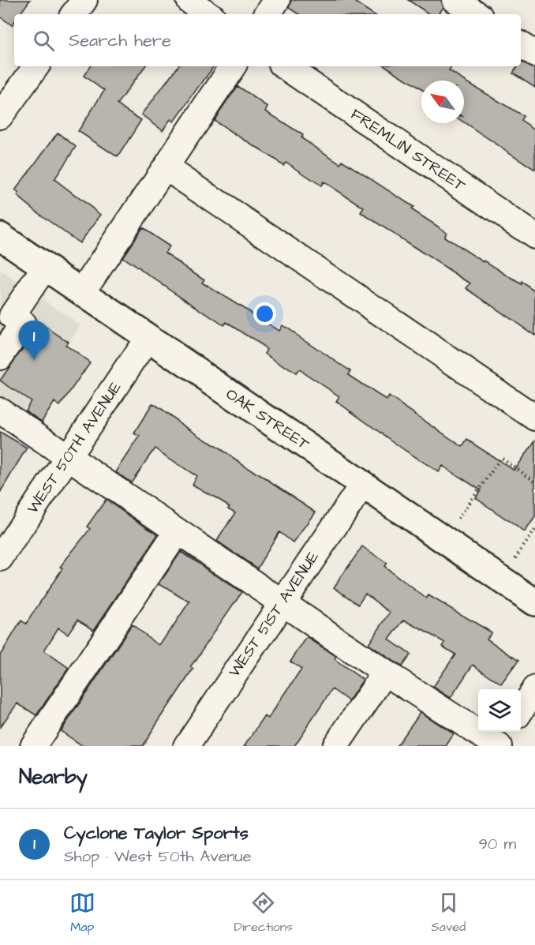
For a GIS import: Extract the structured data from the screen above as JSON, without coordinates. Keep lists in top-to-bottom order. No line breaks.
{"streets":{"main road":["OAK STREET"],"street":["FREMLIN STREET","WEST 50TH AVENUE","WEST 51ST AVENUE"]},"crossings":[["OAK STREET","WEST 50TH AVENUE"],["OAK STREET","WEST 51ST AVENUE"]],"north":"top left","page":{"search":"Search here","pins":"1","heading":"Nearby","list":[{"mark":"1","name":"Cyclone Taylor Sports","note":"Shop · West 50th Avenue","value":"90 m"}],"nav":["Map","Directions","Saved"]}}
